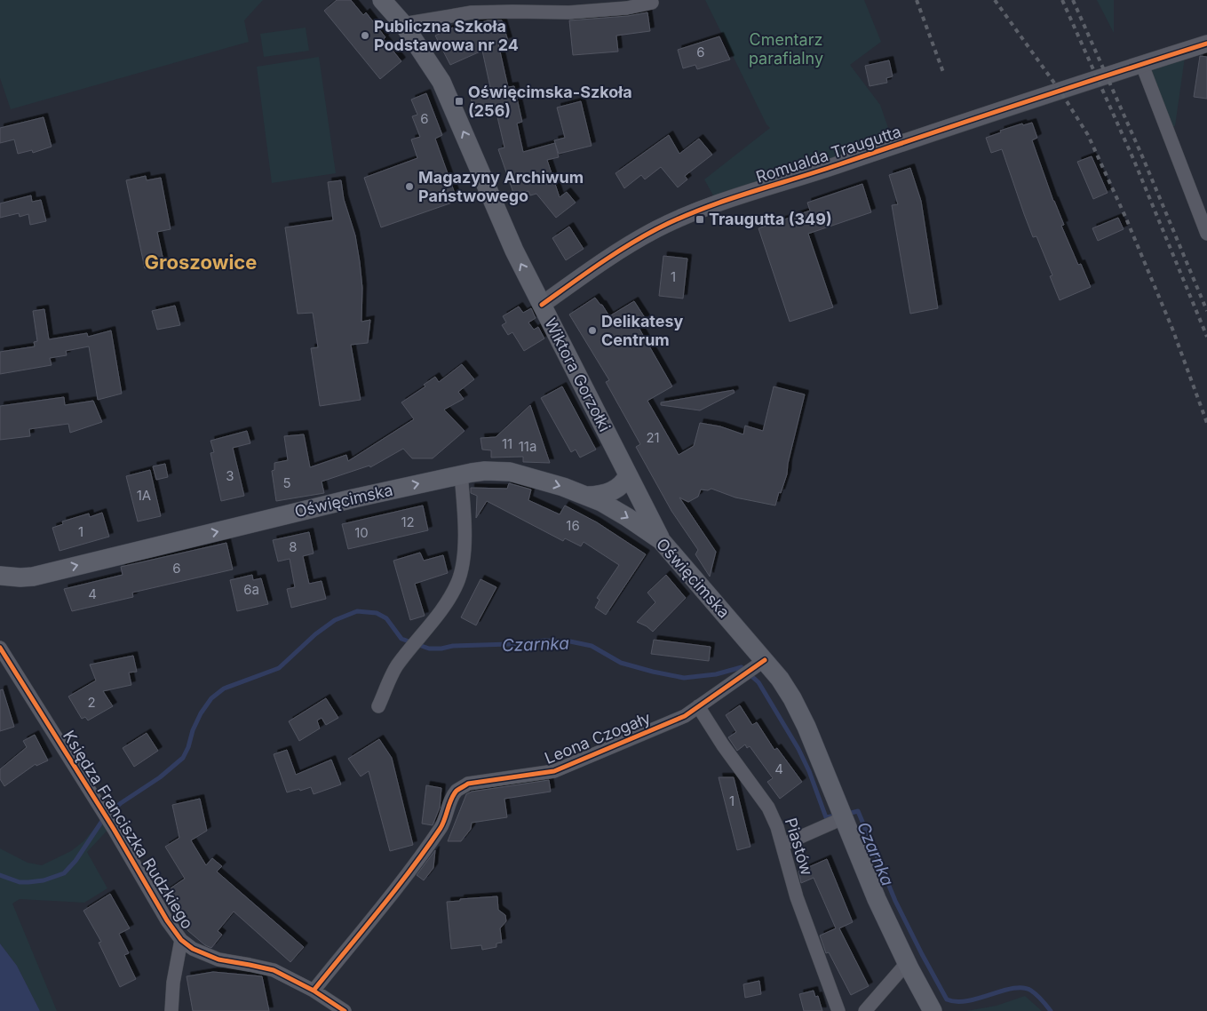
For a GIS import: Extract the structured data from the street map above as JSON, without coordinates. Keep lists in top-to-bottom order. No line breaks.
{"streets":{"main road":["Wiktora Gorzołki","Oświęcimska"],"street":["Romualda Traugutta","Leona Czogały","Księdza Franciszka Rudzkiego","Piastów"]},"crossings":[["Romualda Traugutta","Wiktora Gorzołki"],["Wiktora Gorzołki","Oświęcimska"],["Oświęcimska","Leona Czogały"],["Leona Czogały","Księdza Franciszka Rudzkiego"],["Leona Czogały","Piastów"]],"one_way":["Wiktora Gorzołki","Oświęcimska"],"districts":["Groszowice"],"water":["Czarnka"],"parks":["Cmentarz parafialny"],"places":{"other":["Publiczna Szkoła Podstawowa nr 24","Magazyny Archiwum Państwowego","Delikatesy Centrum"],"transit":["Oświęcimska-Szkoła (256)","Traugutta (349)"]},"house_numbers":["6","6","1","21","11","11a","3","5","1A","12","16","1","10","8","6","6a","4","2","4","1"]}
